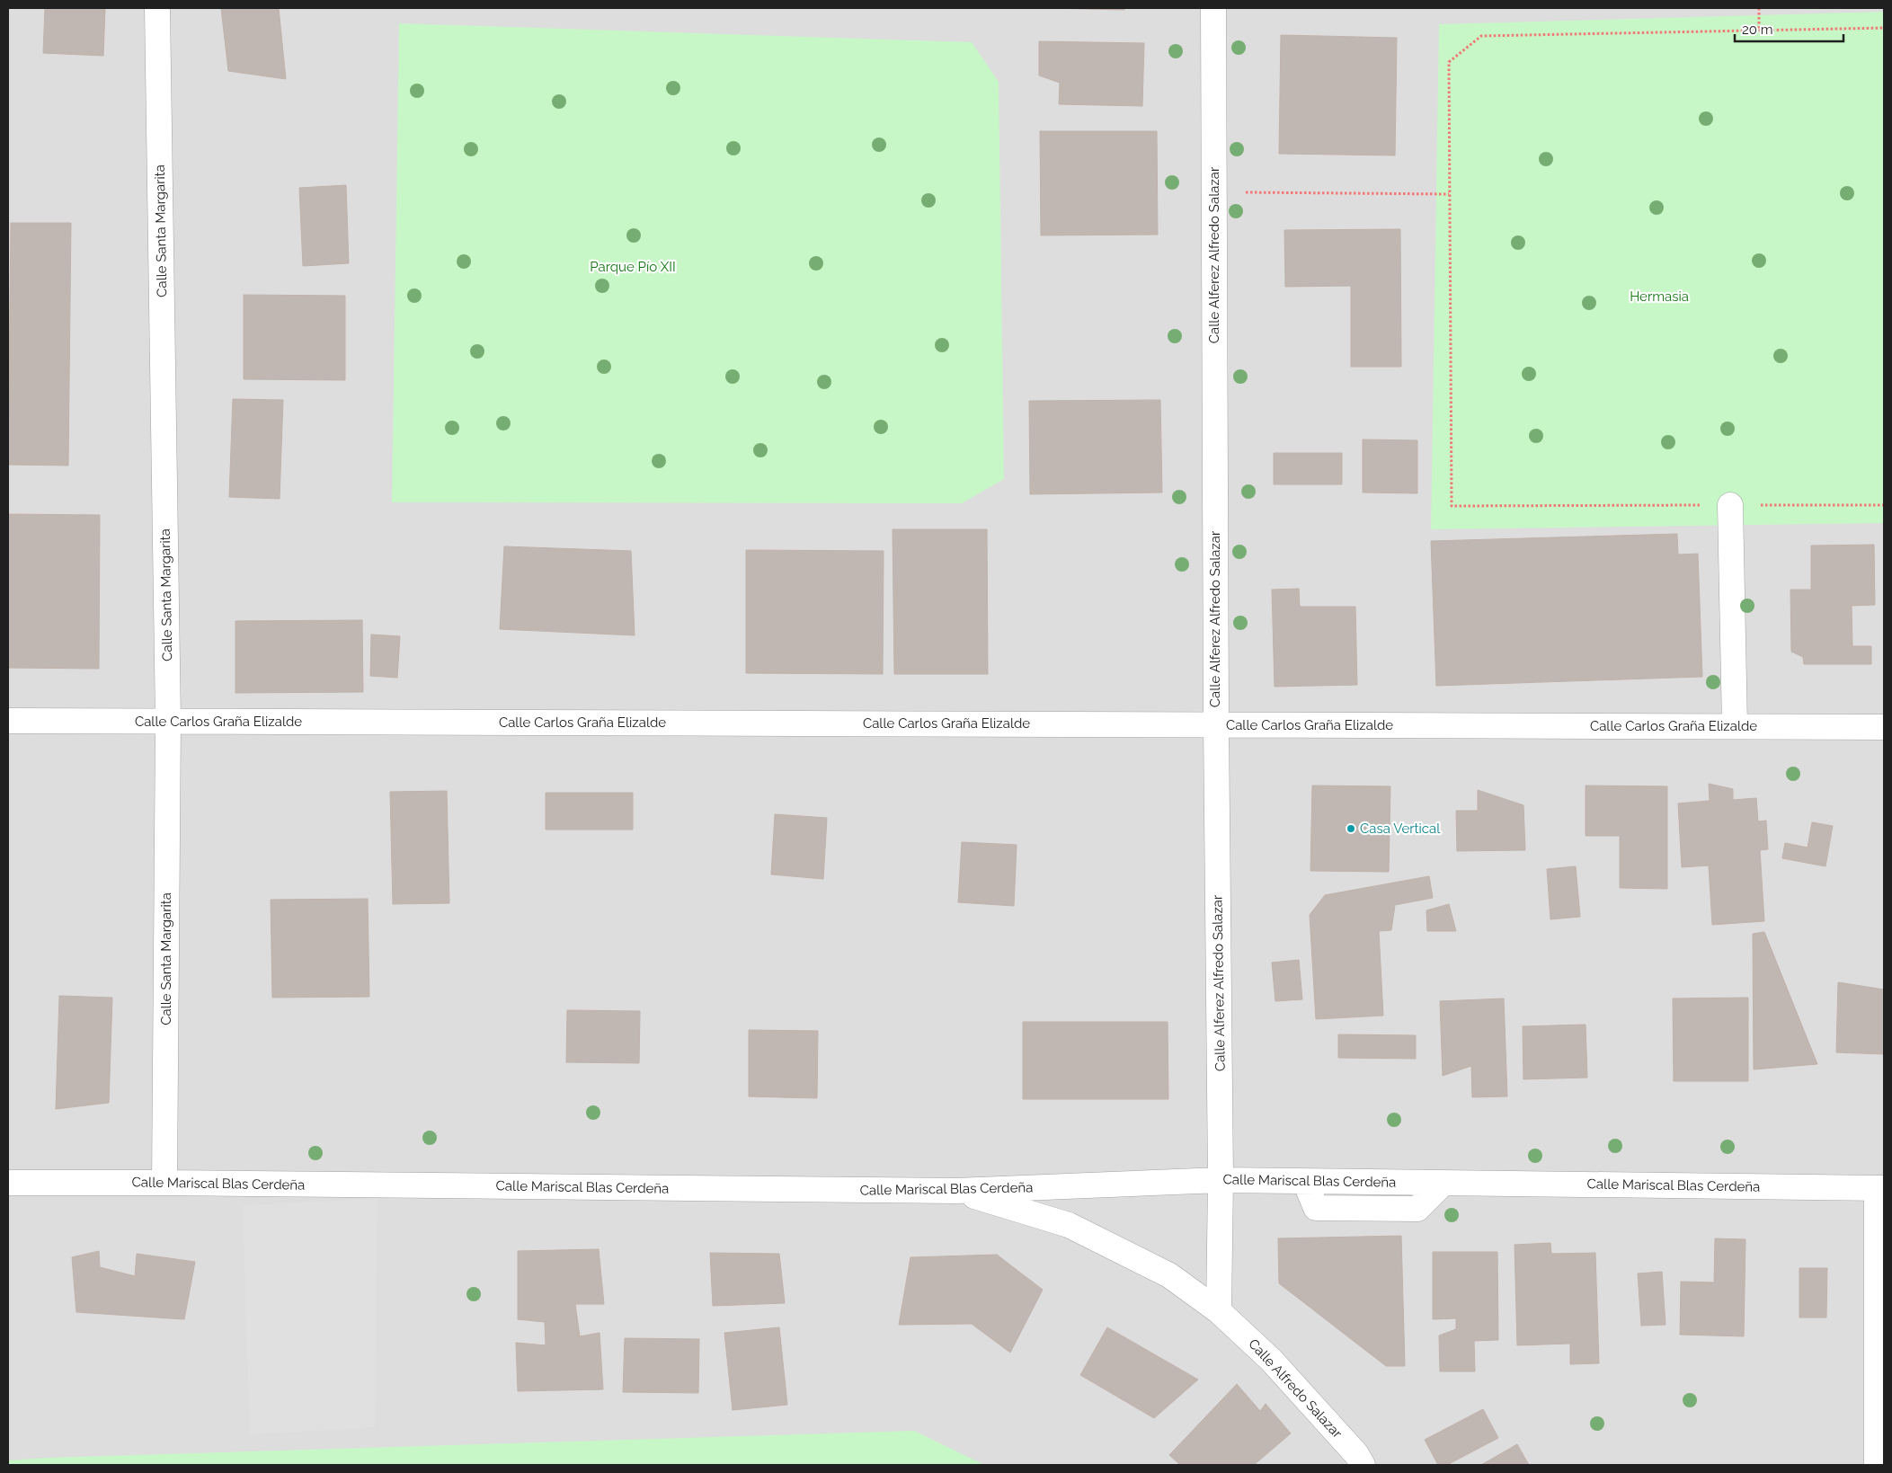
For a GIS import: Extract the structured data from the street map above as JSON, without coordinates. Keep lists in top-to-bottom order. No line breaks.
{"streets":{"street":["Calle Santa Margarita","Calle Alferez Alfredo Salazar","Calle Carlos Graña Elizalde","Calle Mariscal Blas Cerdeña","Calle Alfredo Salazar"]},"crossings":[["Calle Santa Margarita","Calle Carlos Graña Elizalde"],["Calle Santa Margarita","Calle Mariscal Blas Cerdeña"],["Calle Alferez Alfredo Salazar","Calle Carlos Graña Elizalde"],["Calle Alferez Alfredo Salazar","Calle Mariscal Blas Cerdeña"],["Calle Alferez Alfredo Salazar","Calle Alfredo Salazar"],["Calle Mariscal Blas Cerdeña","Calle Alfredo Salazar"]],"parks":["Parque Pío XII","Hermasia"],"places":["Casa Vertical"],"scale_bar":"20 m"}
